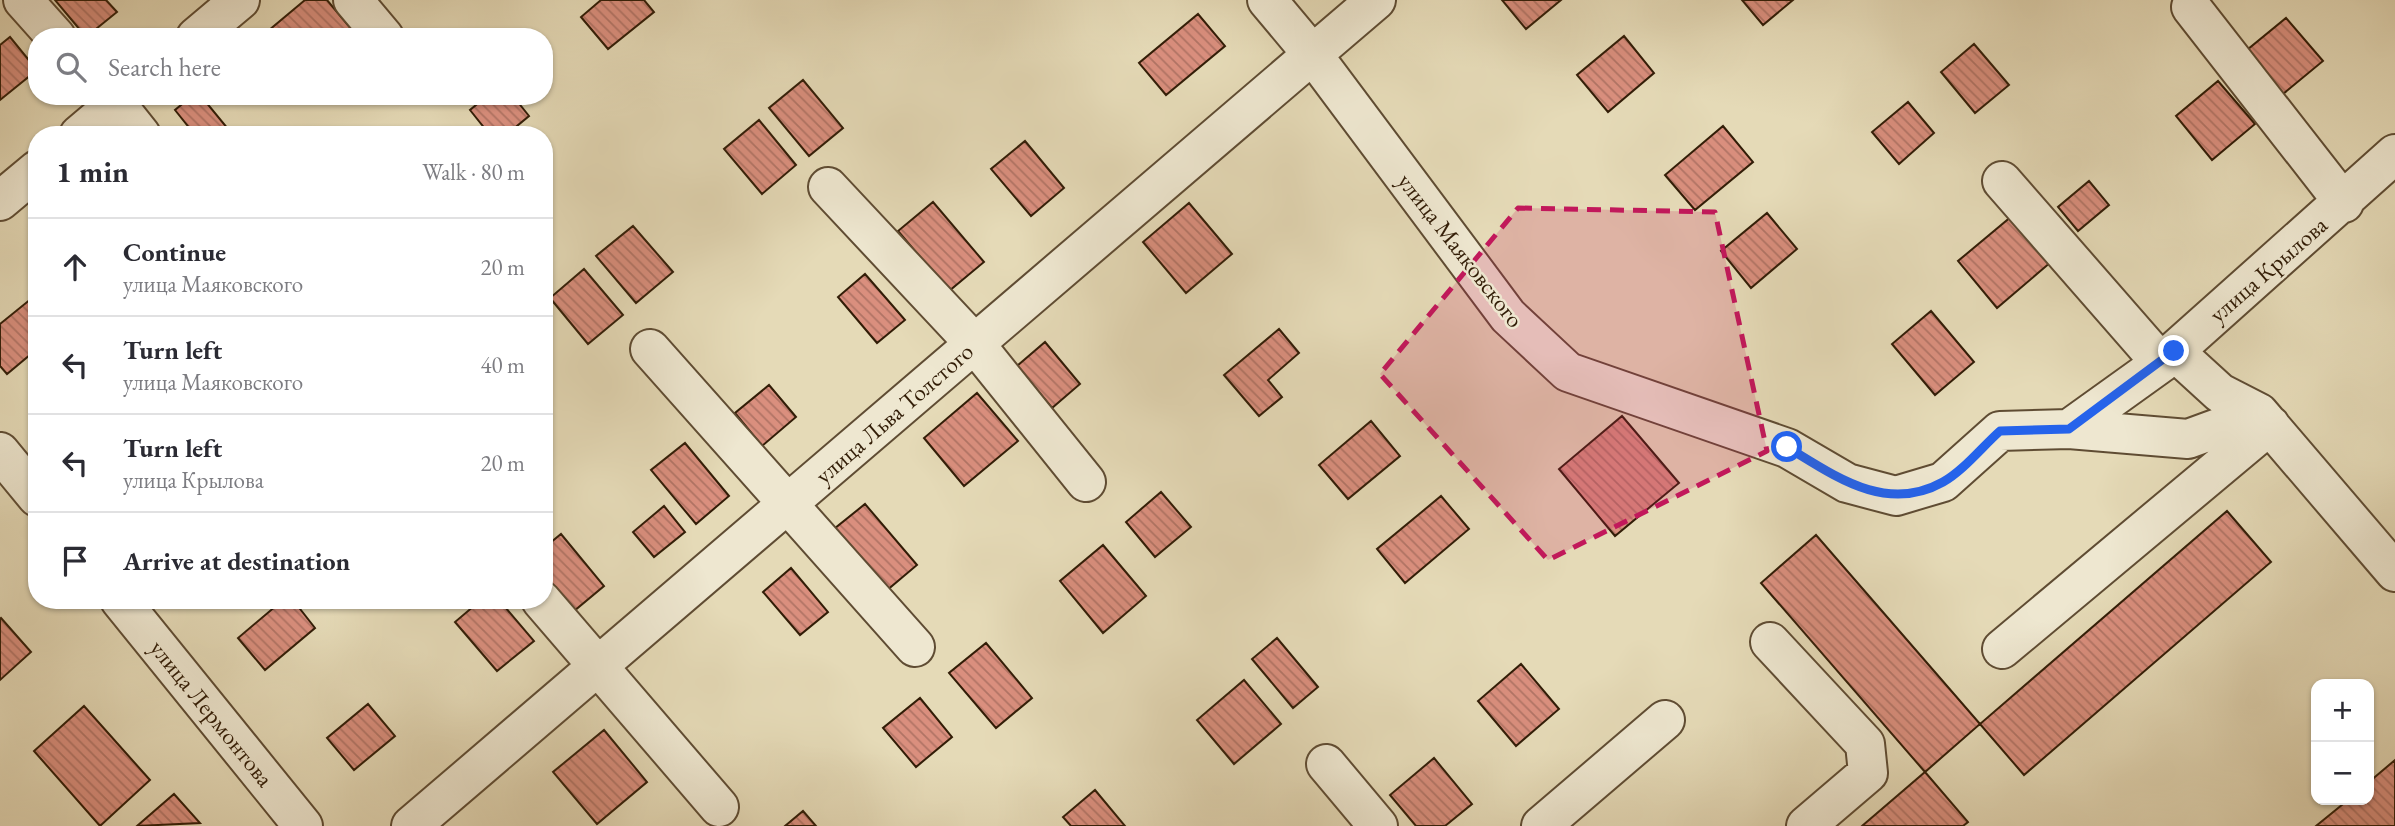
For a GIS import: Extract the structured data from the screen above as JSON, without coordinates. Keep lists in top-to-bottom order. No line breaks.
{"streets":{"street":["улица Маяковского","улица Крылова","улица Льва Толстого","улица Лермонтова"]},"crossings":[["улица Маяковского","улица Крылова"],["улица Маяковского","улица Льва Толстого"]],"page":{"search":"Search here","heading":["1 min","Walk · 80 m"],"list":[["Continue","улица Маяковского","20 m"],["Turn left","улица Маяковского","40 m"],["Turn left","улица Крылова","20 m"],"Arrive at destination"],"map_buttons":["+","−"]}}
